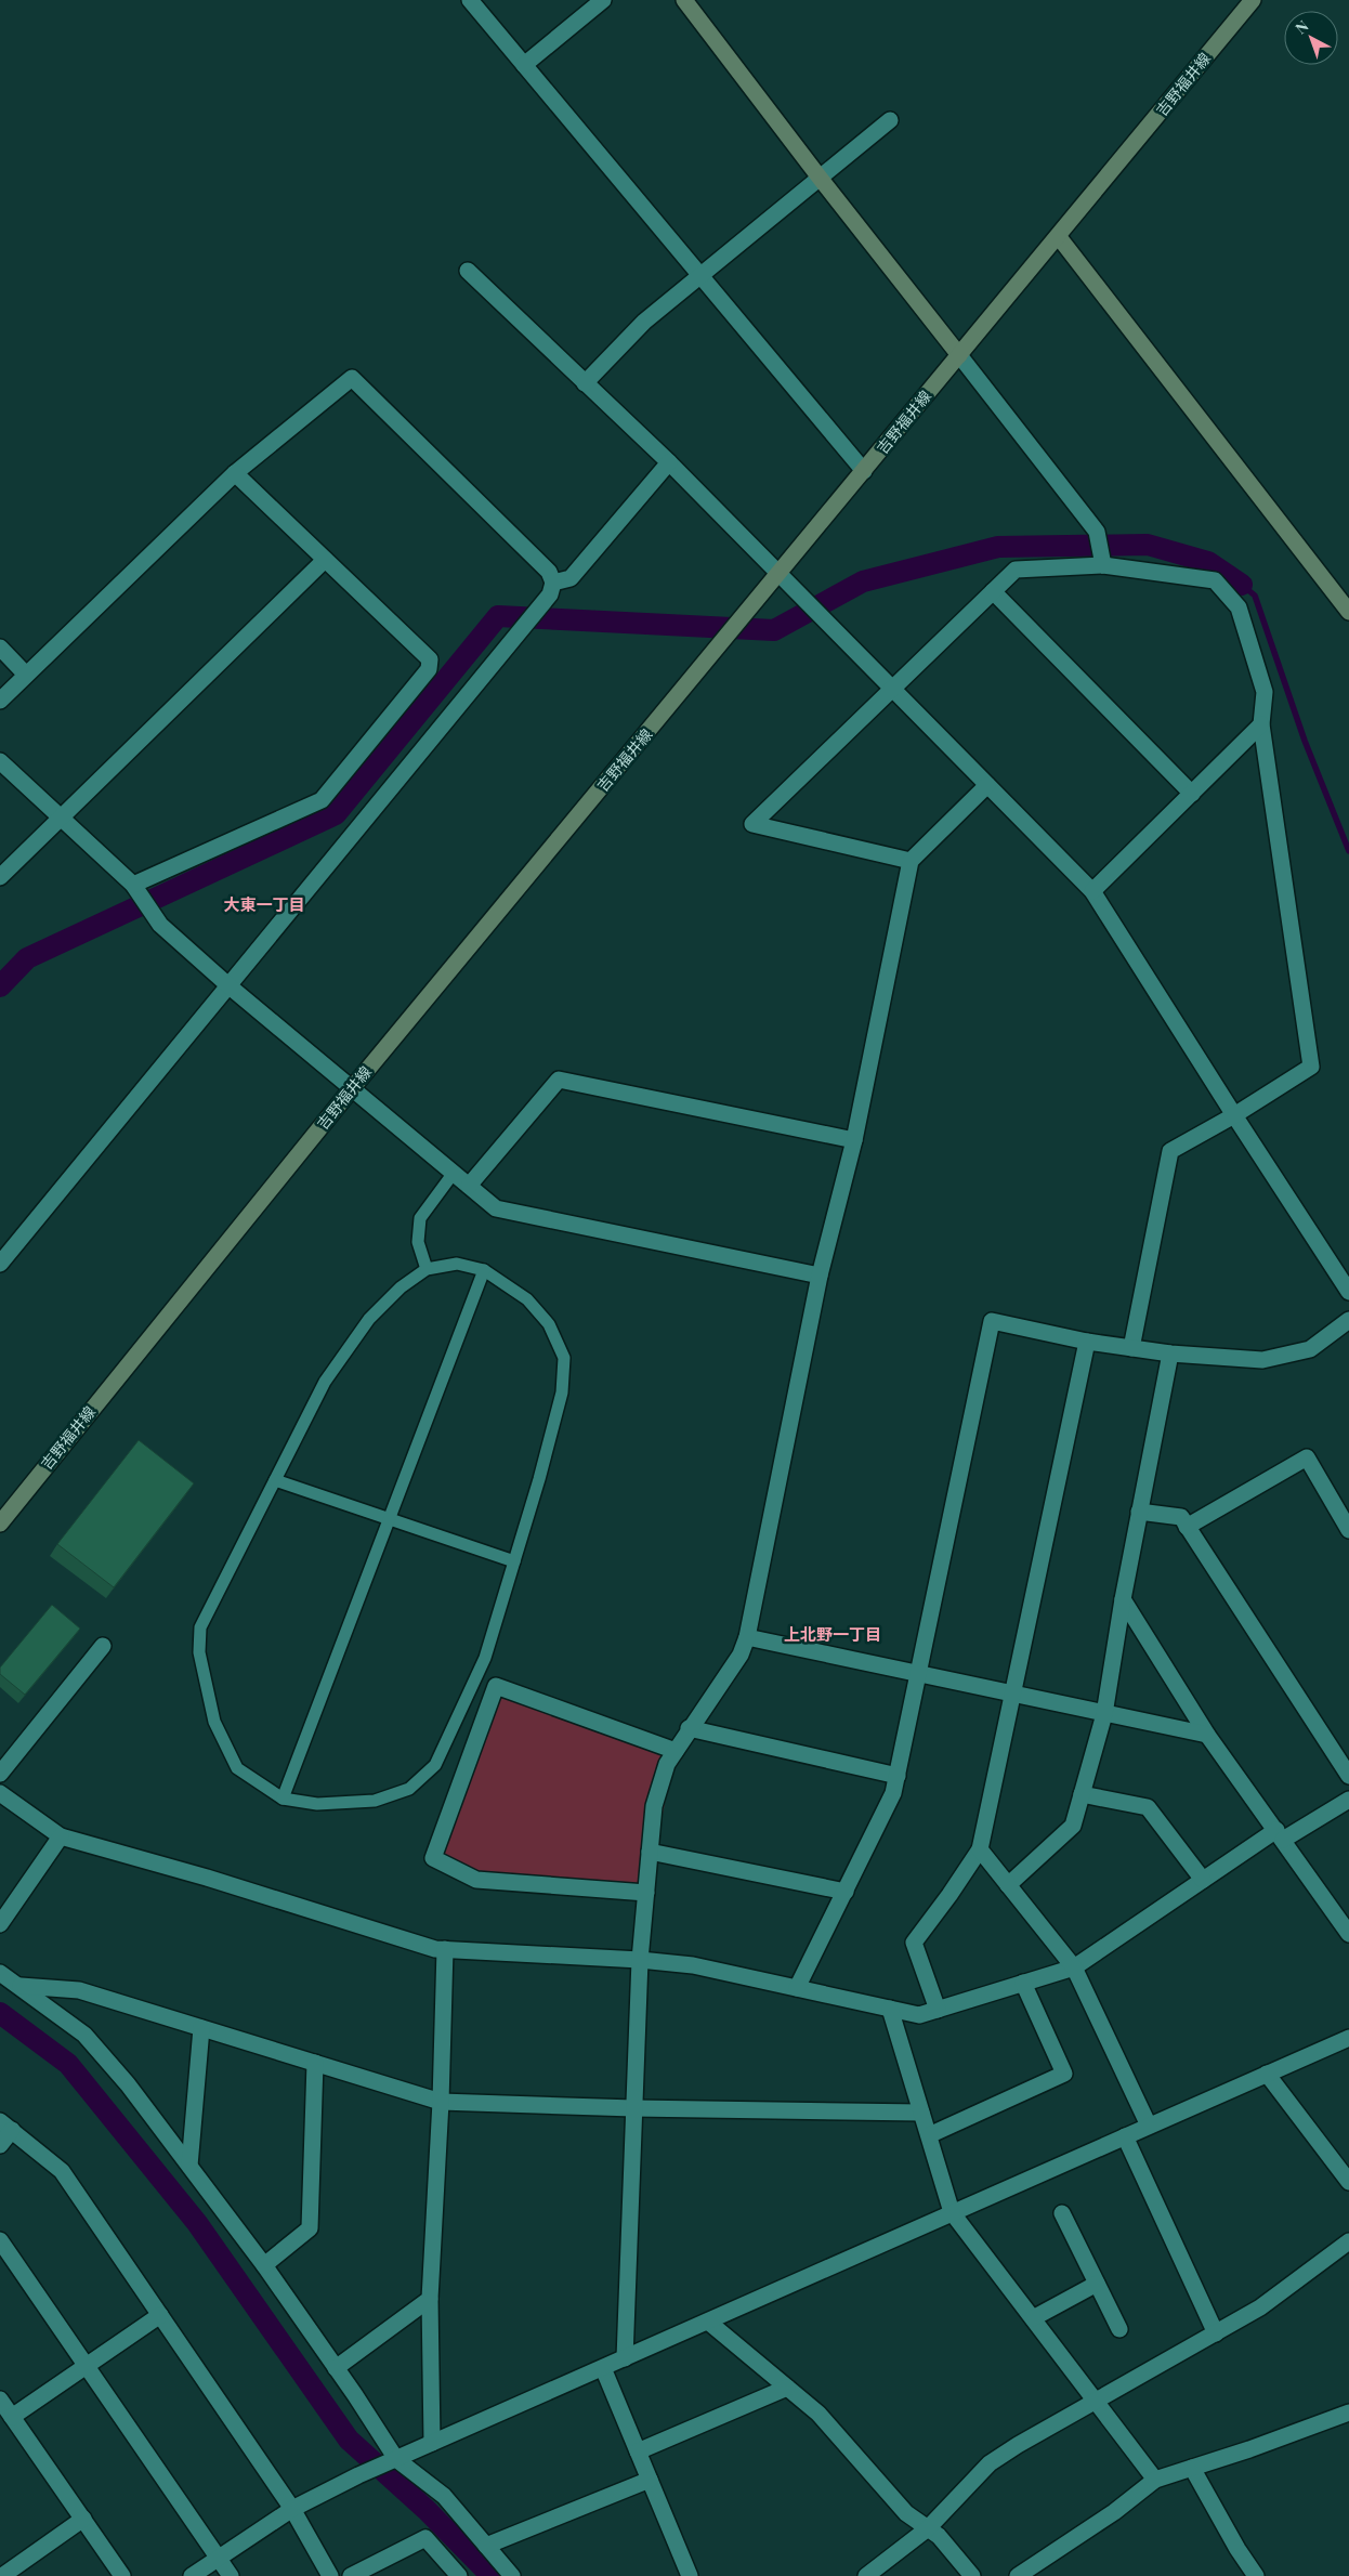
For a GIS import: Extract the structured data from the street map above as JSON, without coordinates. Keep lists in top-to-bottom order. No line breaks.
{"streets":{"main road":["吉野福井線"]},"districts":["大東一丁目","上北野一丁目"],"north":"top left"}
